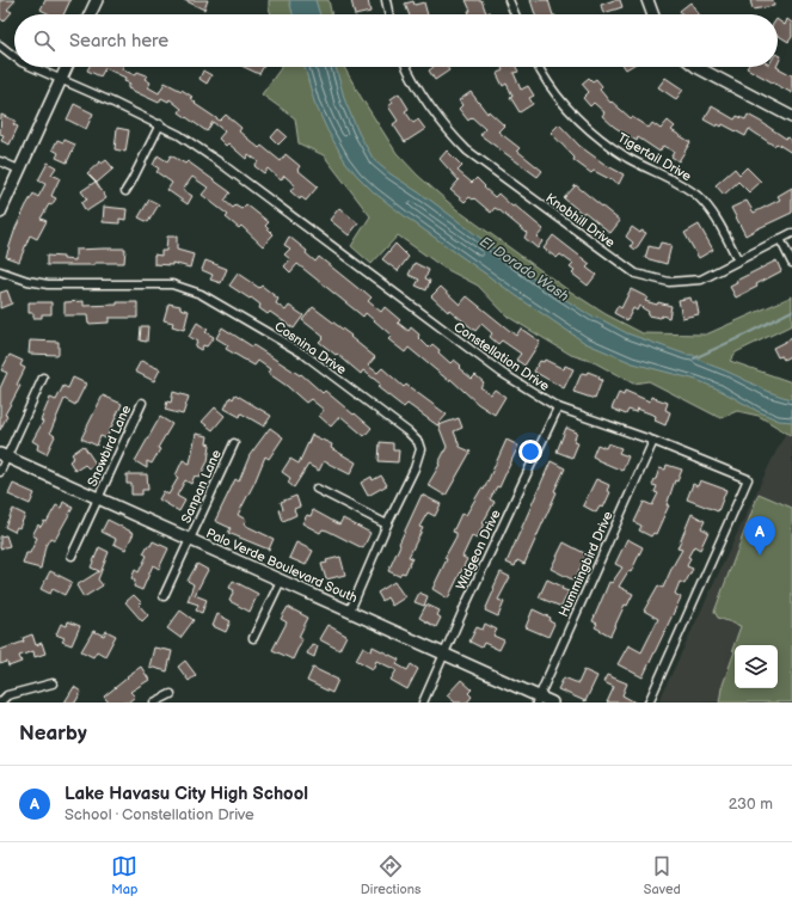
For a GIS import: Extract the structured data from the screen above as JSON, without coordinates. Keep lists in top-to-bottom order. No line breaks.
{"streets":{"main road":["Palo Verde Boulevard South"],"street":["Tigertail Drive","Knobhill Drive","Cosnina Drive","Constellation Drive","Snowbird Lane","Sanpan Lane","Widgeon Drive","Hummingbird Drive"]},"crossings":[["Tigertail Drive","Knobhill Drive"],["Cosnina Drive","Palo Verde Boulevard South"],["Constellation Drive","Widgeon Drive"],["Constellation Drive","Hummingbird Drive"],["Snowbird Lane","Palo Verde Boulevard South"],["Sanpan Lane","Palo Verde Boulevard South"],["Widgeon Drive","Palo Verde Boulevard South"],["Hummingbird Drive","Palo Verde Boulevard South"]],"water":["El Dorado Wash"],"page":{"search":"Search here","pins":"A","heading":"Nearby","list":[{"mark":"A","name":"Lake Havasu City High School","note":"School · Constellation Drive","value":"230 m"}],"nav":["Map","Directions","Saved"]}}
